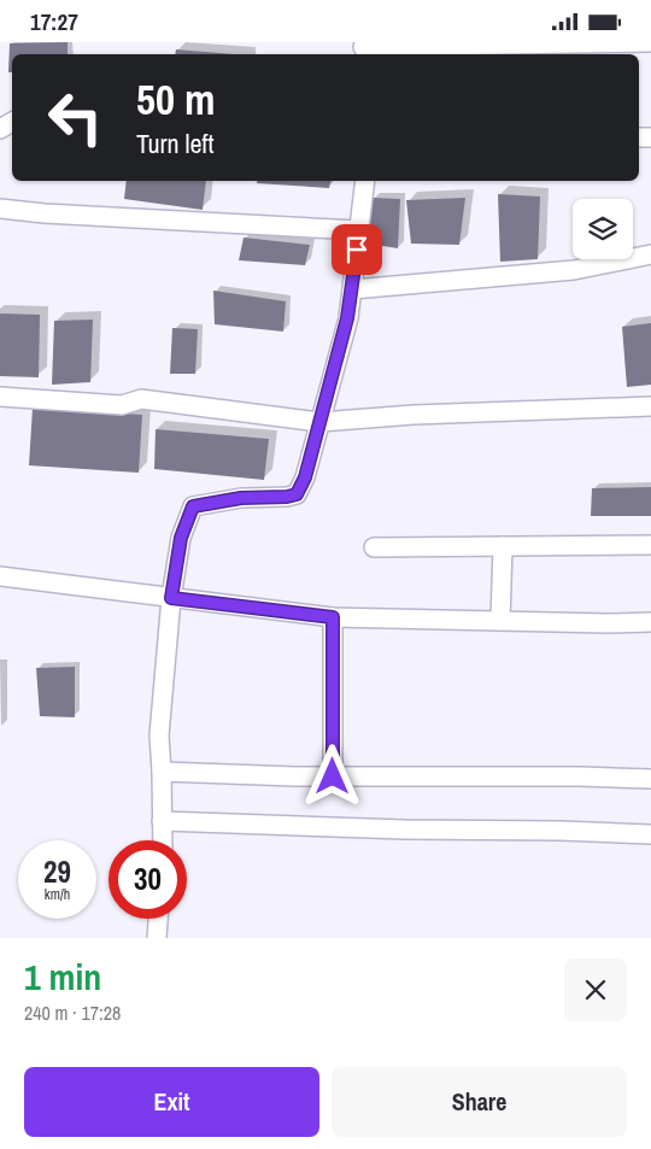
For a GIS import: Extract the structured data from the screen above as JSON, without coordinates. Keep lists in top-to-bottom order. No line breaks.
{"page":{"status":"17:27","turn":["50 m","Turn left"],"speed":"29 km/h","limit":"30","heading":["1 min","240 m · 17:28"],"buttons":["Exit","Share"]}}
